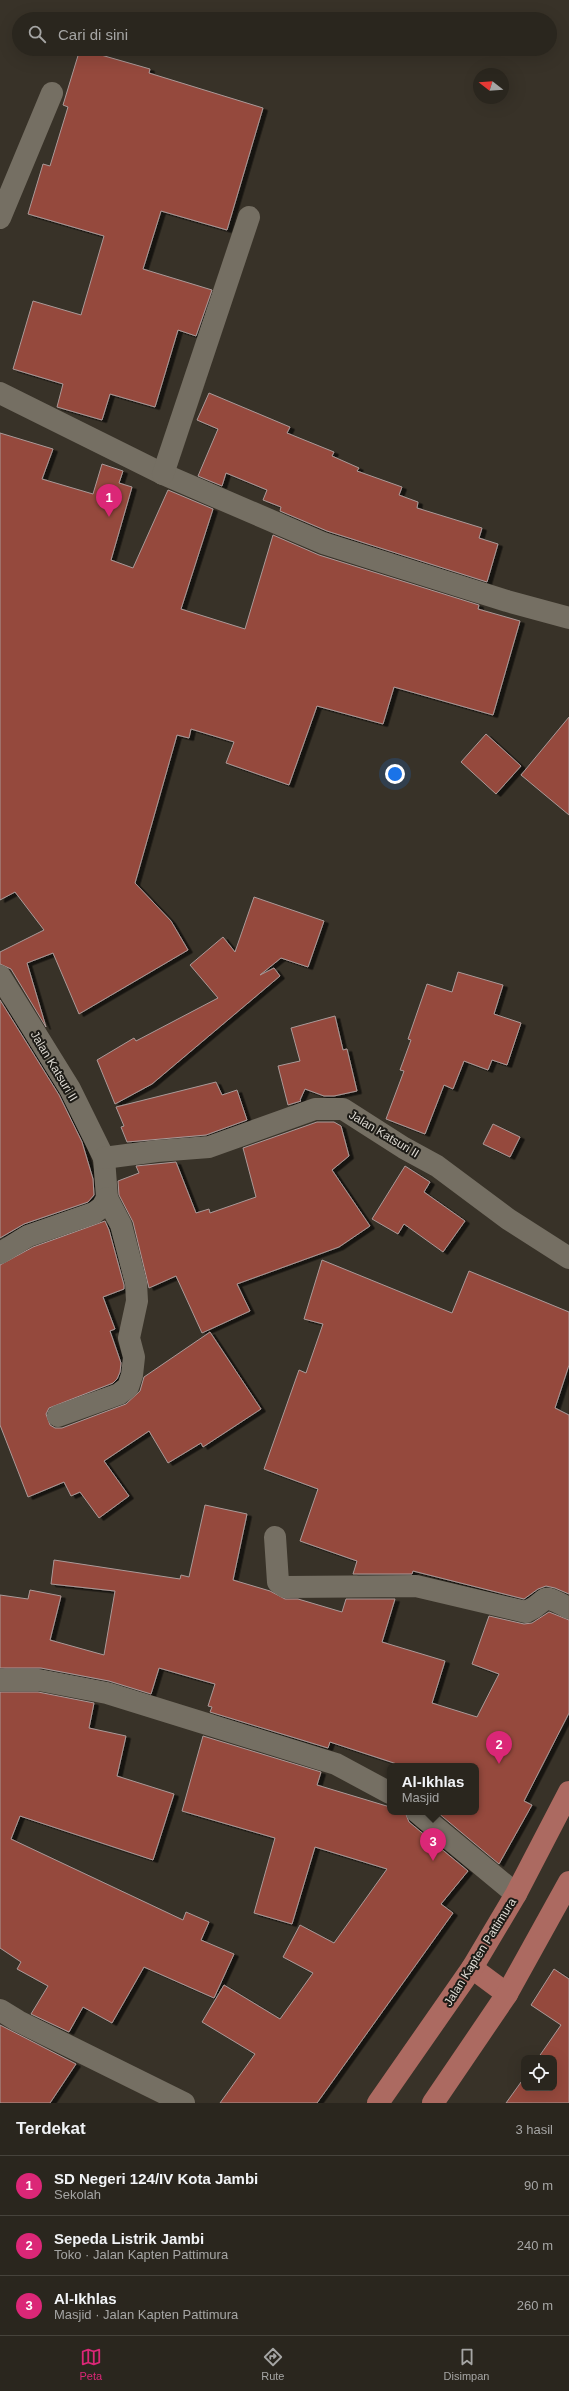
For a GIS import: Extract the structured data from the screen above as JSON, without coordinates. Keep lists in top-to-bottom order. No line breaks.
{"streets":{"main road":["Jalan Kapten Pattimura"],"street":["Jalan Katsuri II"]},"north":"left","page":{"search":"Cari di sini","pins":["1","2","3"],"popup":["Al-Ikhlas","Masjid"],"heading":["Terdekat","3 hasil"],"list":[{"mark":"1","name":"SD Negeri 124/IV Kota Jambi","note":"Sekolah","value":"90 m"},{"mark":"2","name":"Sepeda Listrik Jambi","note":"Toko · Jalan Kapten Pattimura","value":"240 m"},{"mark":"3","name":"Al-Ikhlas","note":"Masjid · Jalan Kapten Pattimura","value":"260 m"}],"nav":["Peta","Rute","Disimpan"]}}
